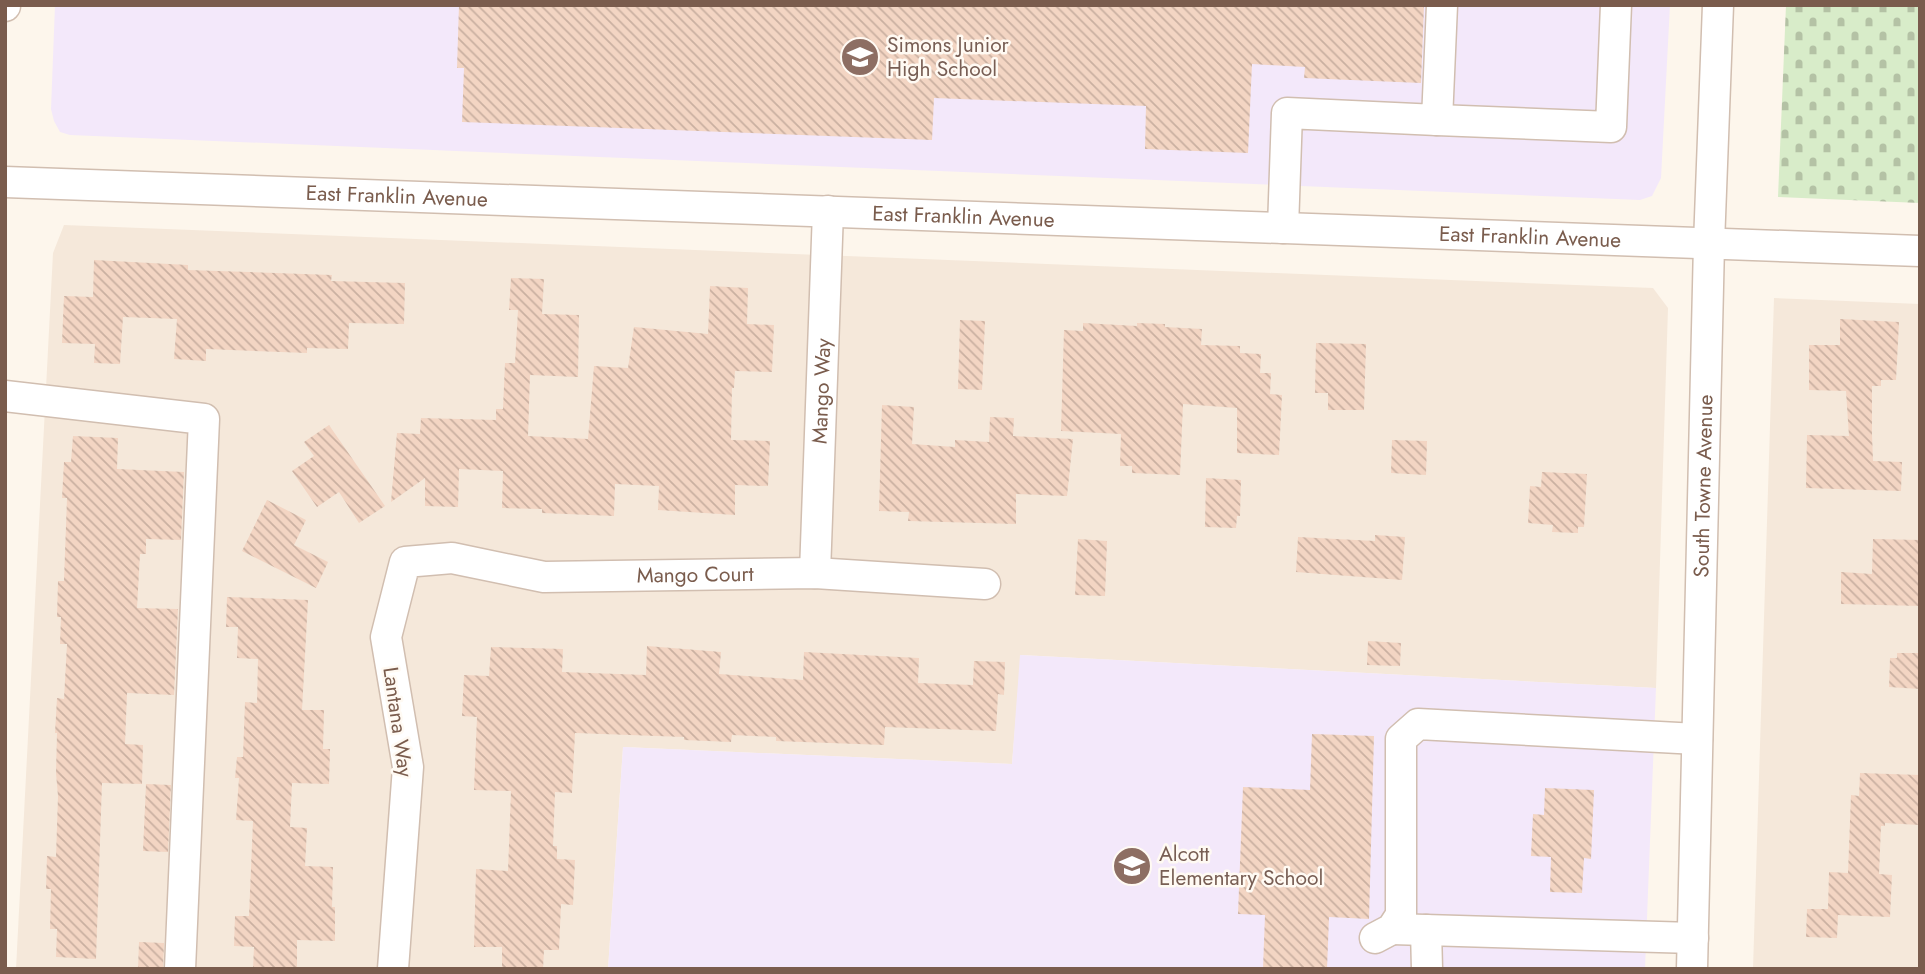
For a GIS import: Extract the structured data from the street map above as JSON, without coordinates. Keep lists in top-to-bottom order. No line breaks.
{"streets":{"street":["East Franklin Avenue","Mango Way","South Towne Avenue","Mango Court","Lantana Way"]},"crossings":[["East Franklin Avenue","Mango Way"],["East Franklin Avenue","South Towne Avenue"],["Mango Way","Mango Court"],["Mango Court","Lantana Way"]],"places":{"school or university":["Simons Junior High School","Alcott Elementary School"]}}
